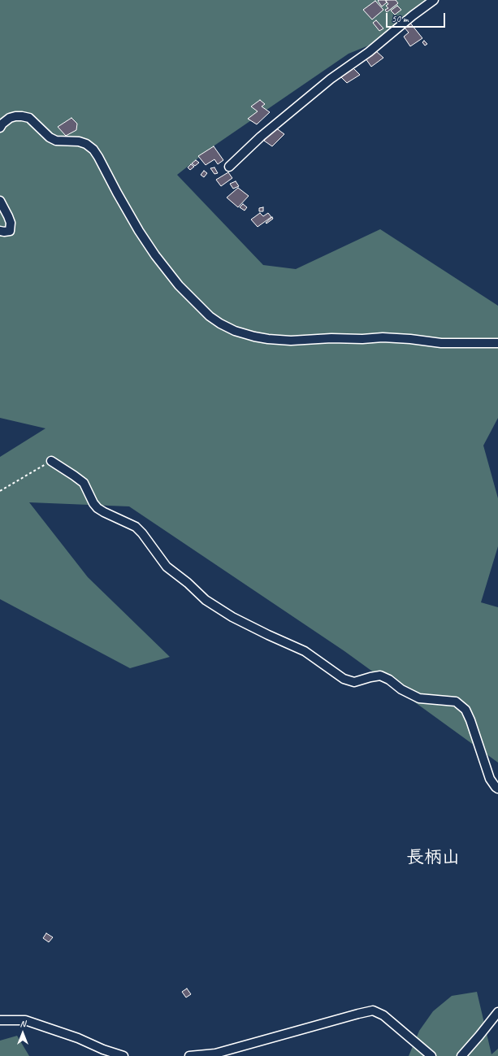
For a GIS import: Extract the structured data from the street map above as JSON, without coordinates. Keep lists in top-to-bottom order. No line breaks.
{"districts":["長柄山"],"scale_bar":"50 m","north":"top"}
